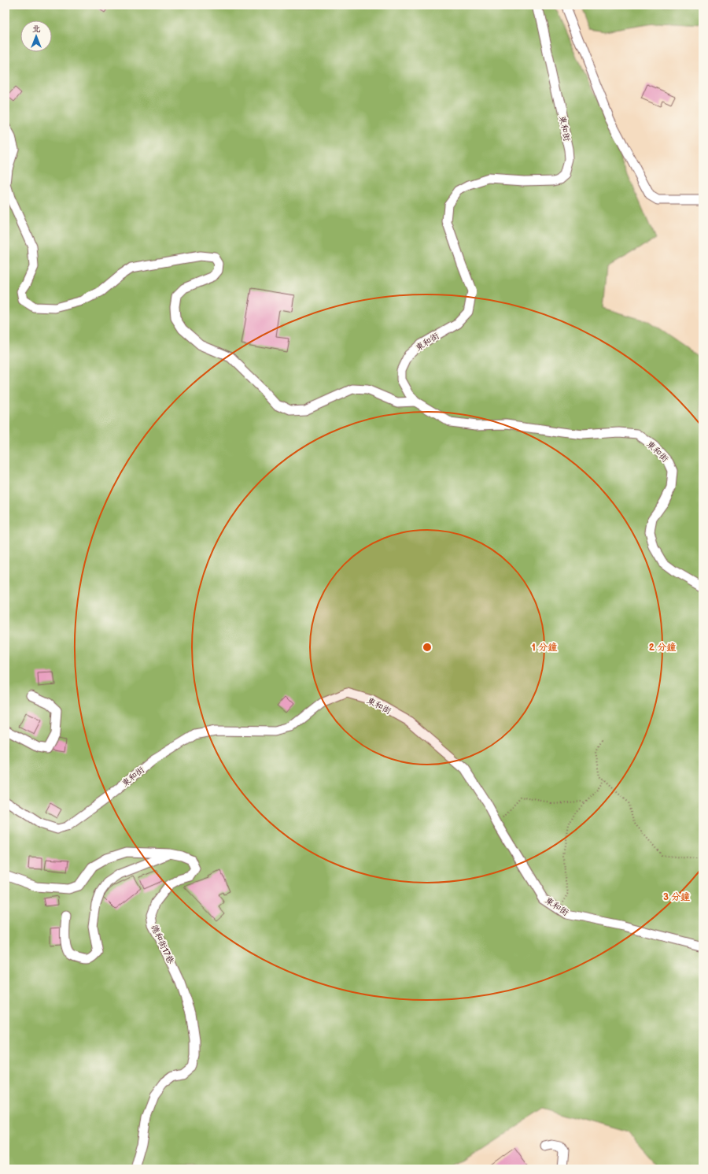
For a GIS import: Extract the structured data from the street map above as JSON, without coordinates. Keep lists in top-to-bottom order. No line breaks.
{"streets":{"street":["東和街","德和街17巷"]},"north":"top","rings":["1 分鐘","2 分鐘","3 分鐘"]}
